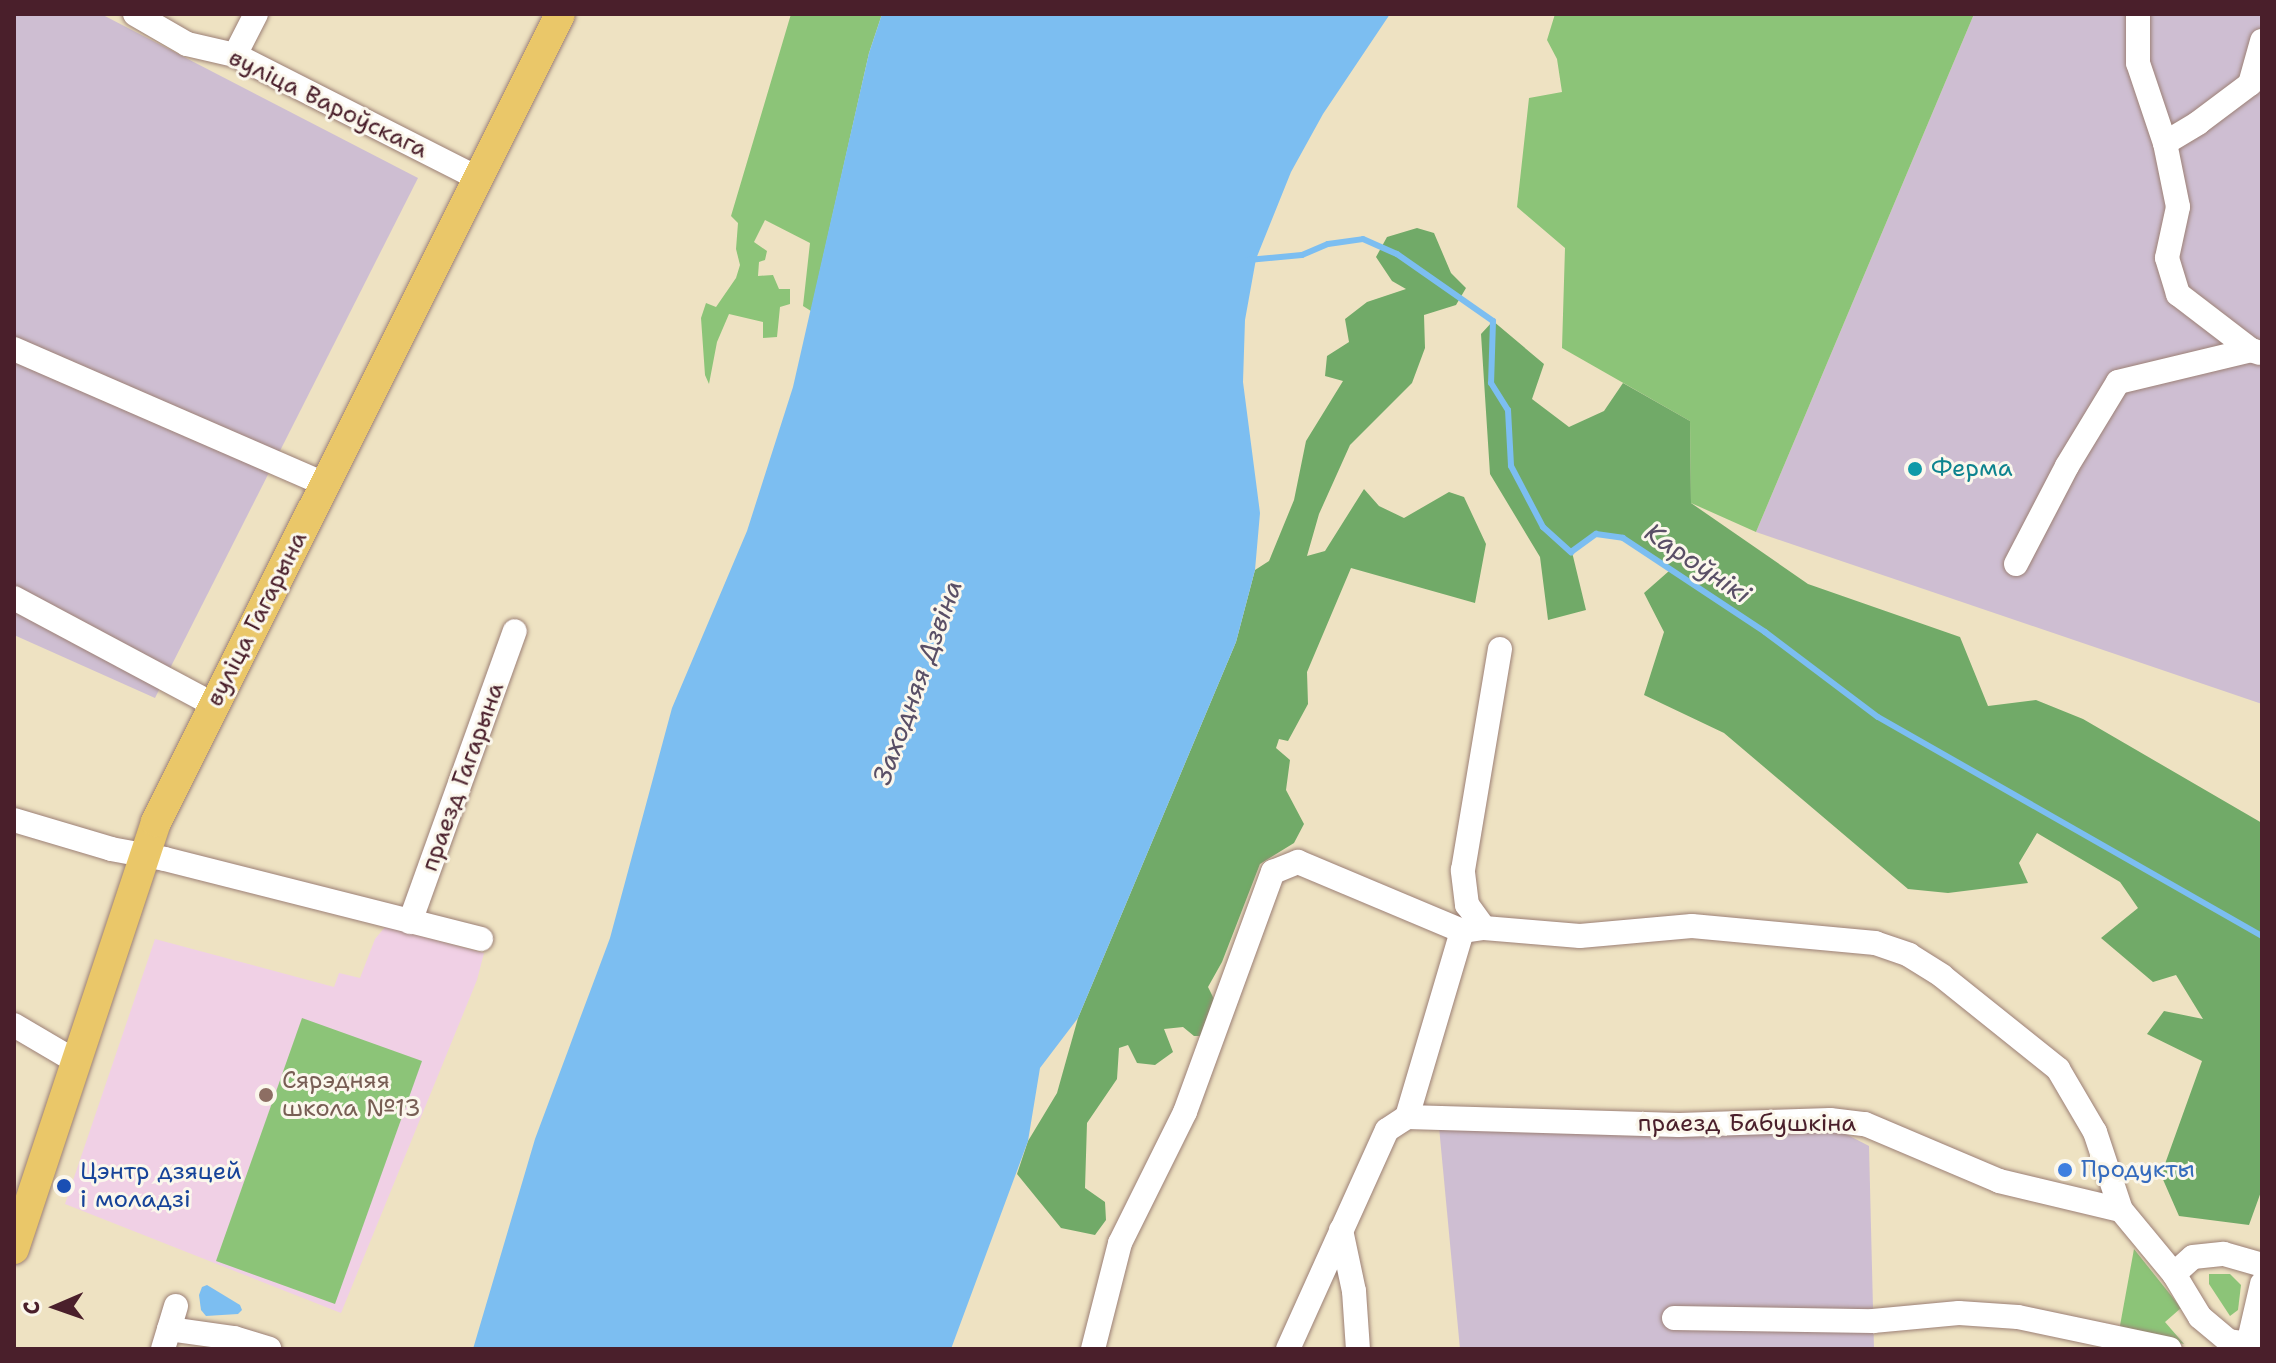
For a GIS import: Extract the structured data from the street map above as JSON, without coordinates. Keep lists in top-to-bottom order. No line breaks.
{"streets":{"main road":["вуліца Гагарына"],"street":["вуліца Вароўскага","праезд Гагарына","праезд Бабушкіна"]},"crossings":[["вуліца Вароўскага","вуліца Гагарына"]],"water":["Кароўнікі","Заходняя Дзвіна"],"places":["Ферма","Сярэдняя школа №13","Продукты","Цэнтр дзяцей і моладзі"],"north":"left"}
